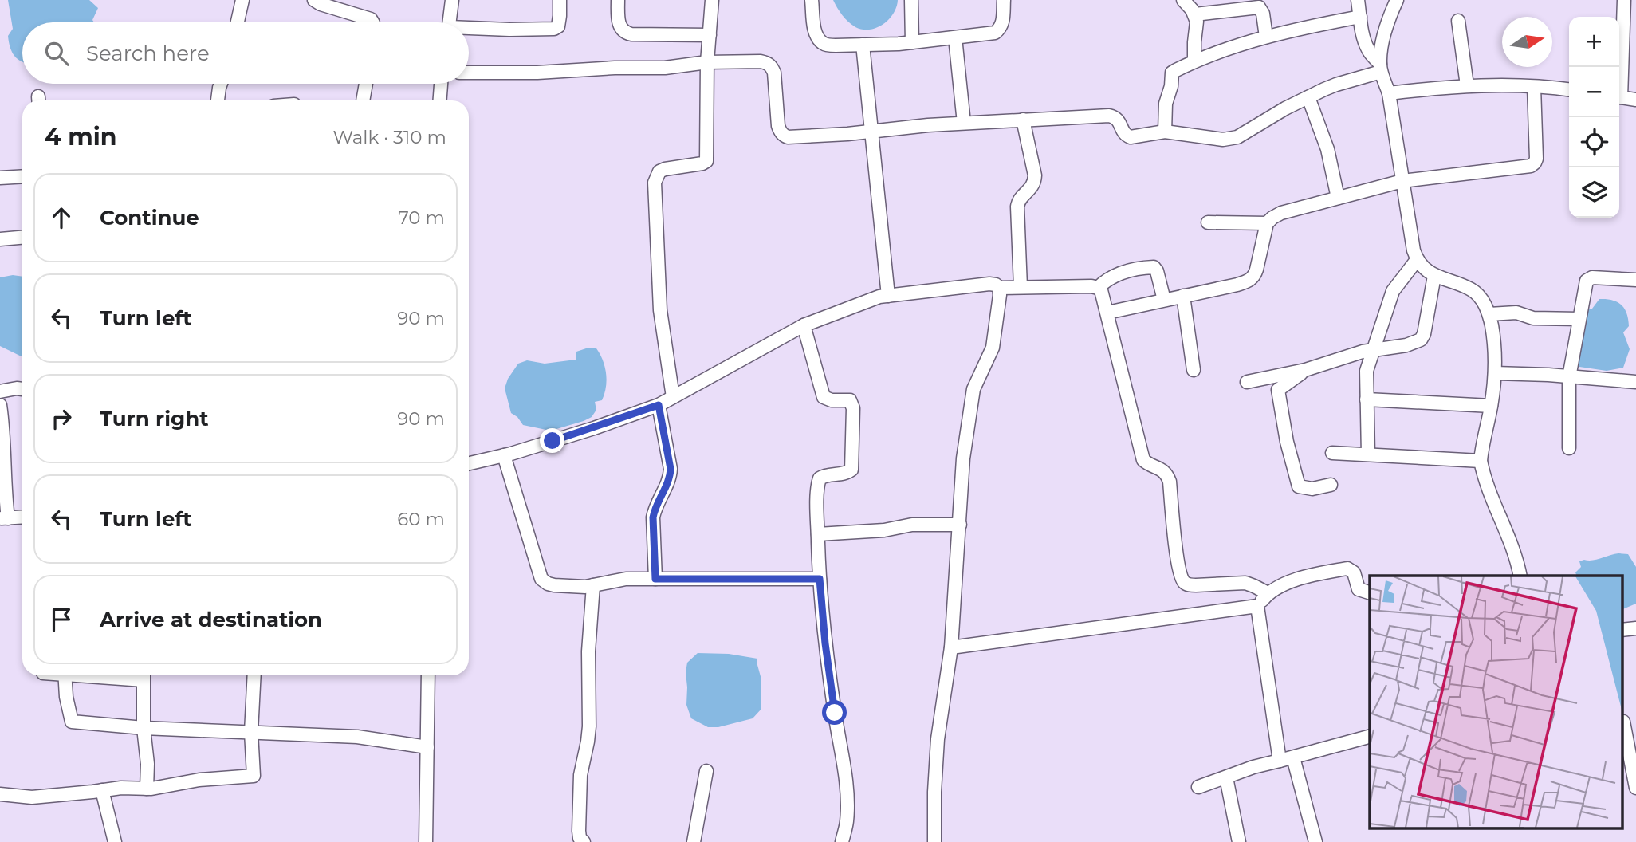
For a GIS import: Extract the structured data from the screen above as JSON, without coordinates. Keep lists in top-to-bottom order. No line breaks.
{"north":"right","page":{"map_buttons":["+","−"],"search":"Search here","heading":["4 min","Walk · 310 m"],"list":[["Continue","70 m"],["Turn left","90 m"],["Turn right","90 m"],["Turn left","60 m"],"Arrive at destination"]}}
